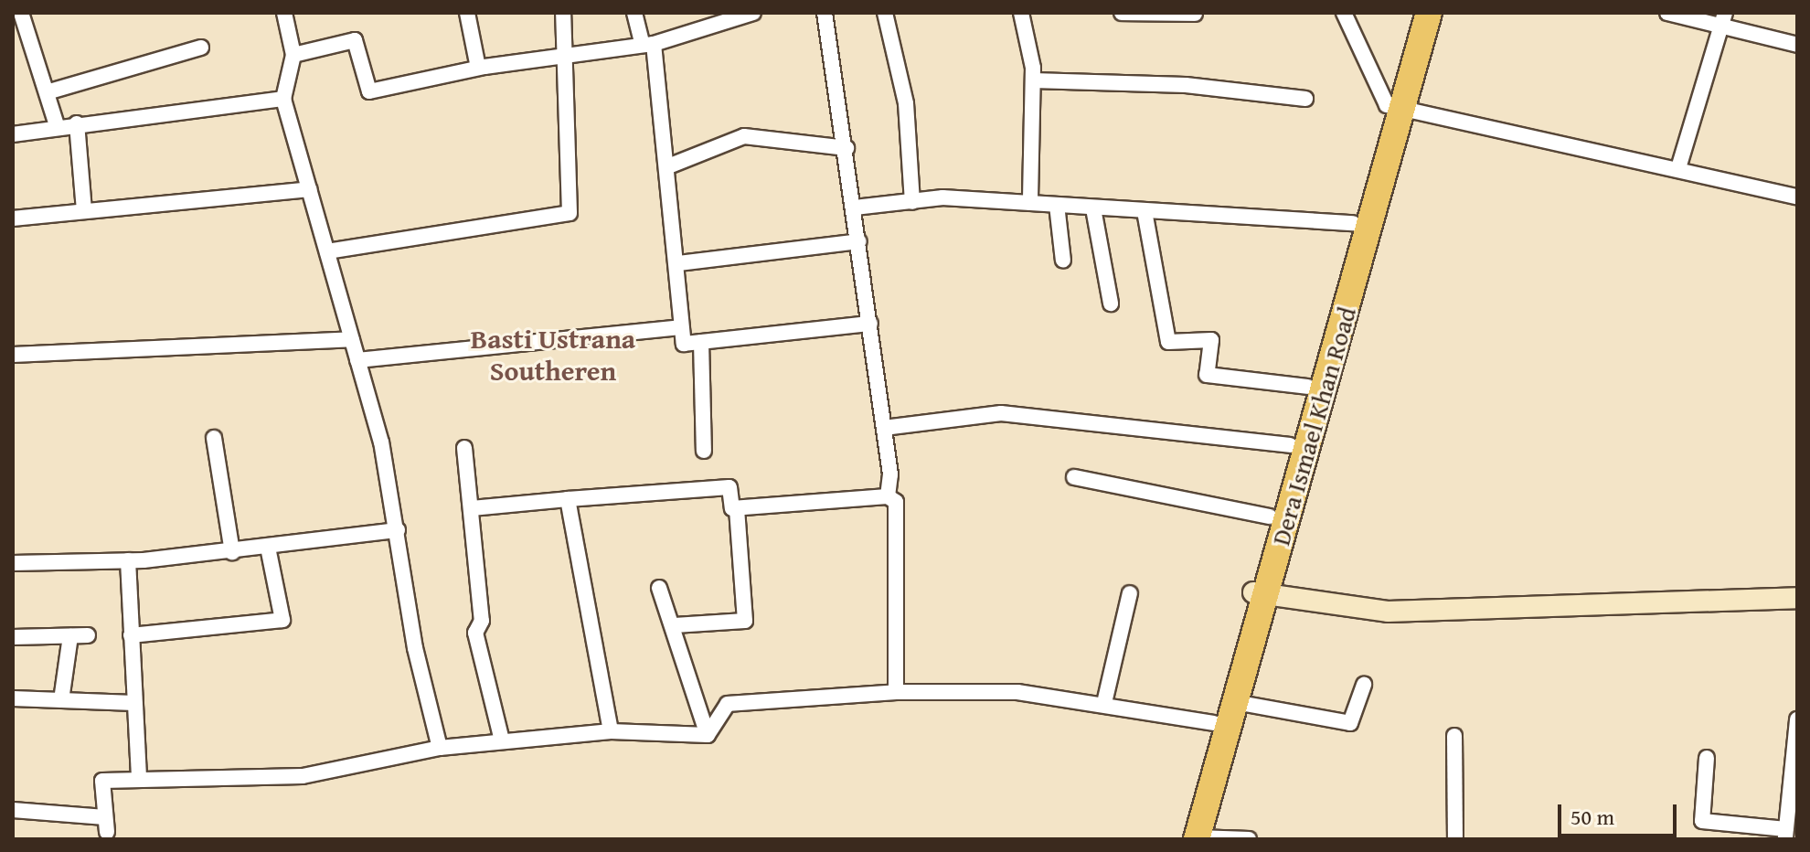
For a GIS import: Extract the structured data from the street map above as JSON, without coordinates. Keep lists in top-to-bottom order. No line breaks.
{"streets":{"highway":["Dera Ismael Khan Road"]},"districts":["Basti Ustrana Southeren"],"scale_bar":"50 m"}
